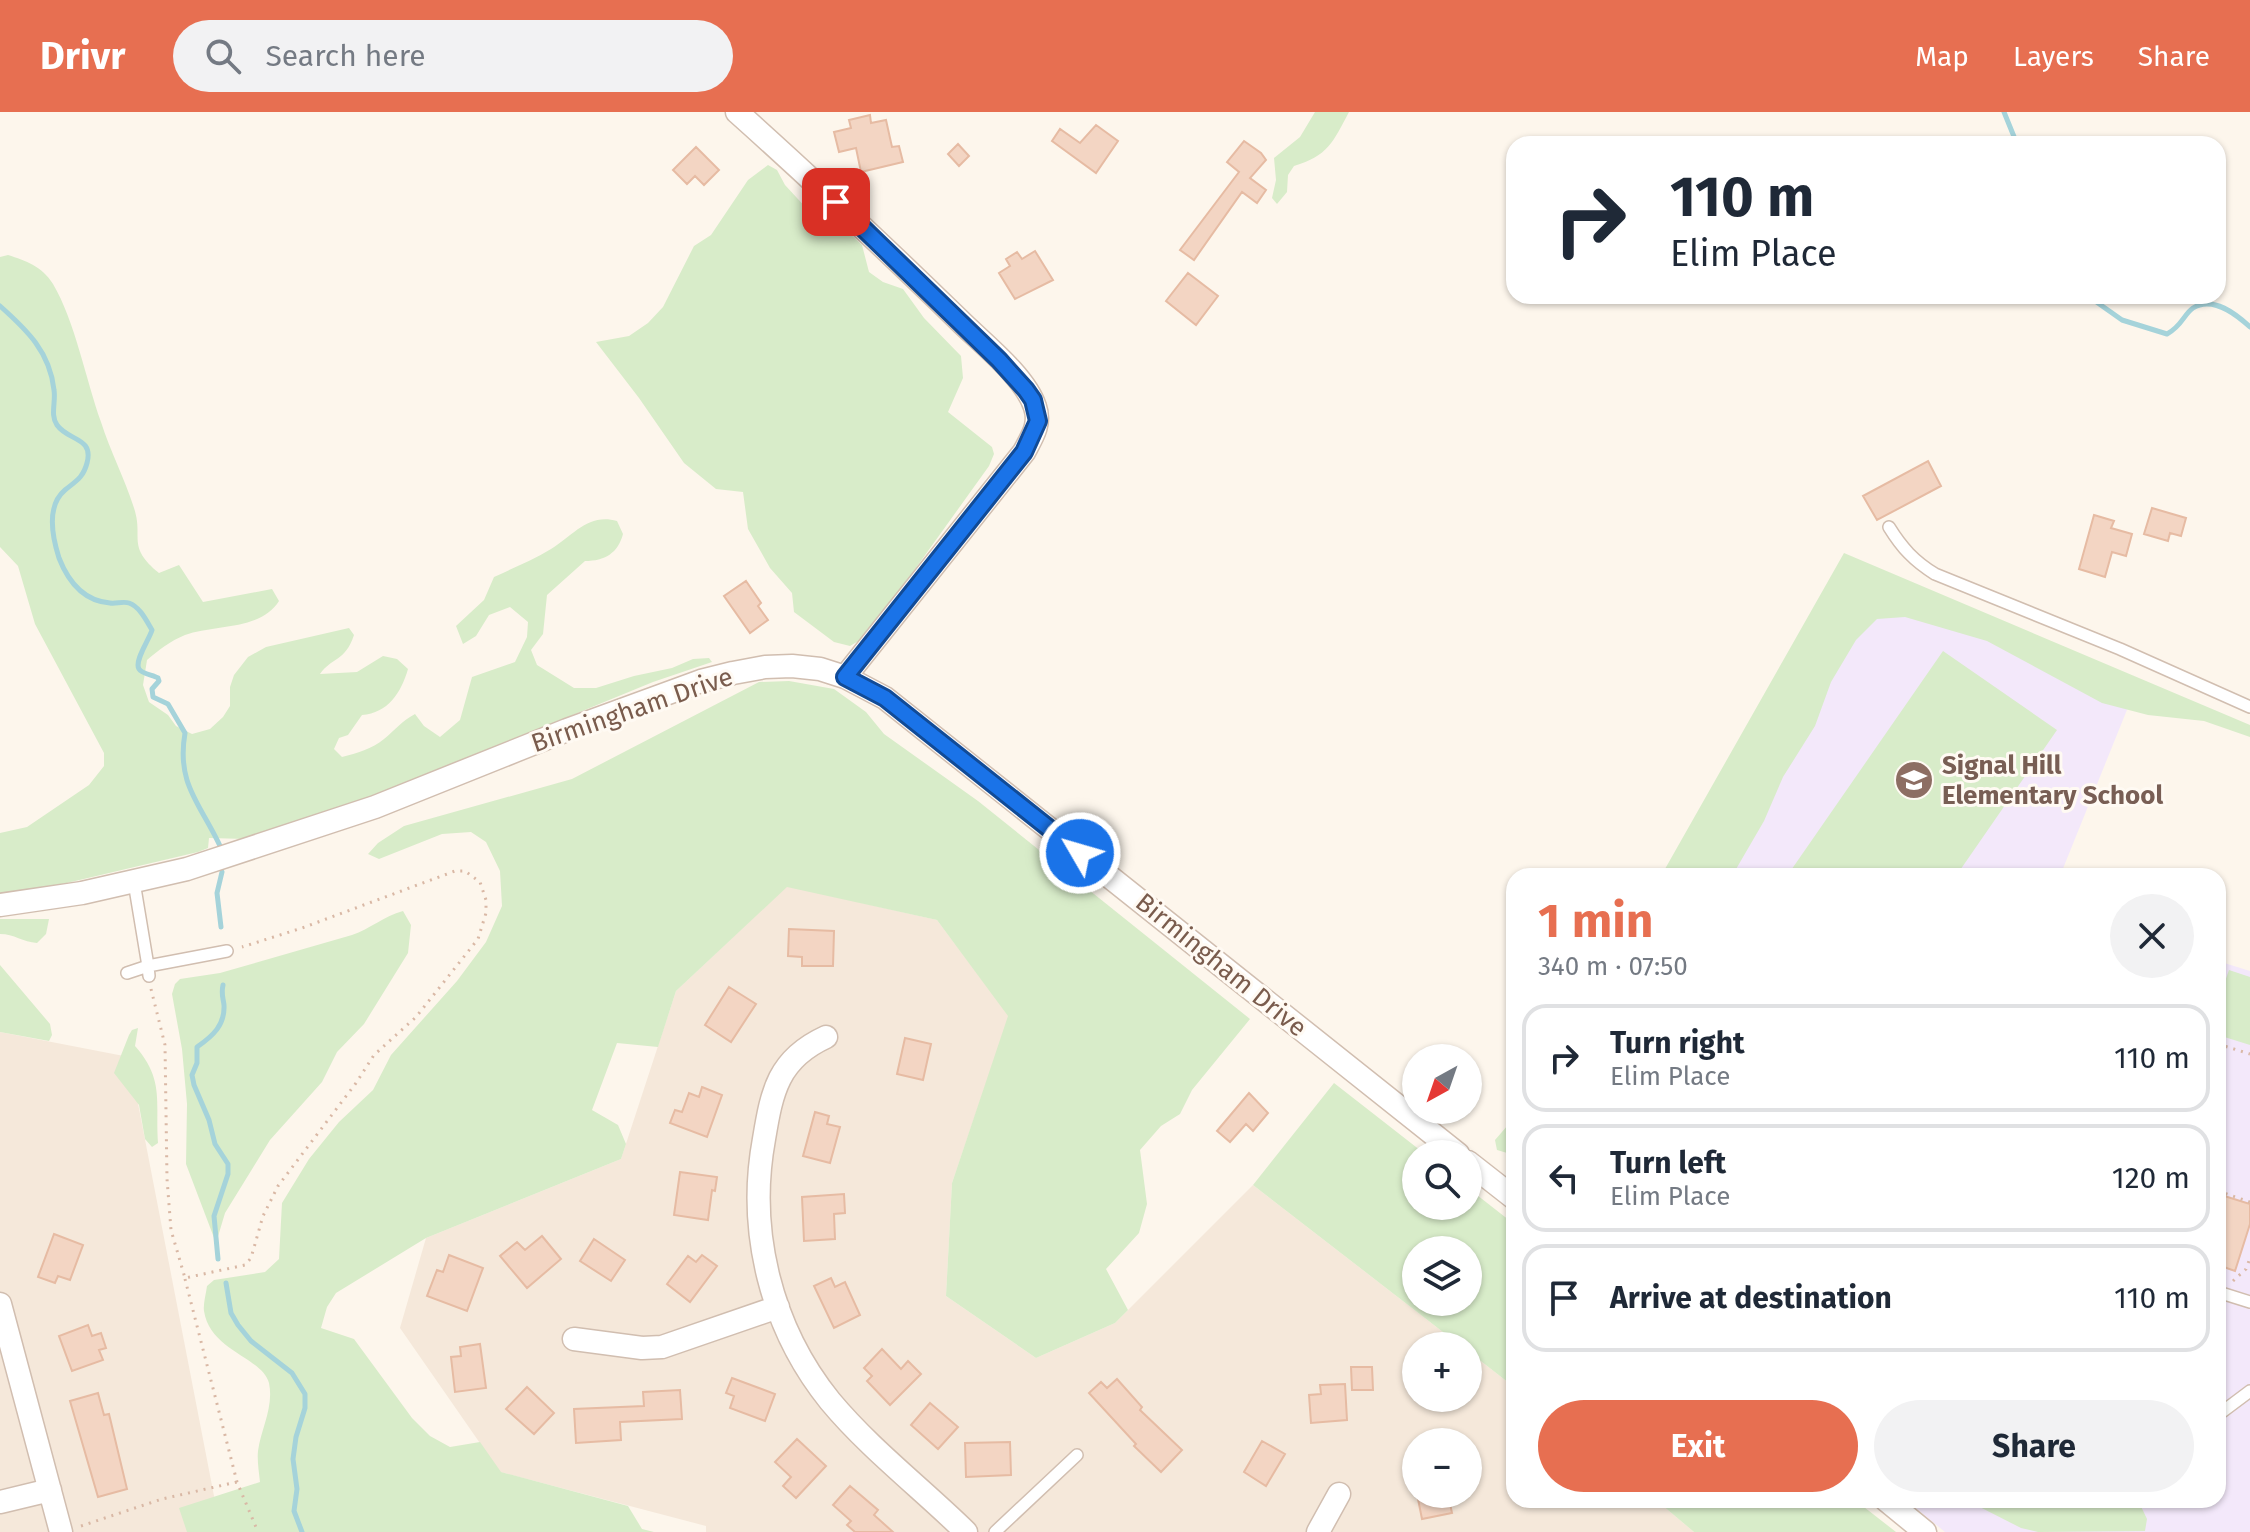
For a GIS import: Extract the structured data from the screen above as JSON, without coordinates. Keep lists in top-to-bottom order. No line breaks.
{"streets":{"street":["Birmingham Drive"]},"places":{"school or university":["Signal Hill Elementary School"]},"north":"bottom left","page":{"header":"Drivr","search":"Search here","nav":["Map","Layers","Share"],"turn":["110 m","Elim Place"],"heading":["1 min","340 m · 07:50"],"list":[{"name":"Turn right","note":"Elim Place","value":"110 m"},{"name":"Turn left","note":"Elim Place","value":"120 m"},{"name":"Arrive at destination","value":"110 m"}],"map_buttons":["+","−"],"buttons":["Exit","Share"]}}
